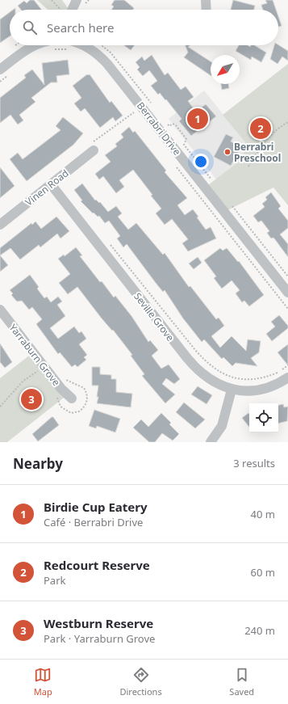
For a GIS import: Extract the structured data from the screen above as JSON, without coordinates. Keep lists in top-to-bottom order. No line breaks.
{"streets":{"street":["Berrabri Drive","Vinen Road","Seville Grove","Yarraburn Grove"]},"crossings":[["Vinen Road","Seville Grove"]],"places":["Berrabri Preschool"],"north":"bottom left","page":{"search":"Search here","pins":["1","2","3"],"heading":["Nearby","3 results"],"list":[{"mark":"1","name":"Birdie Cup Eatery","note":"Café · Berrabri Drive","value":"40 m"},{"mark":"2","name":"Redcourt Reserve","note":"Park","value":"60 m"},{"mark":"3","name":"Westburn Reserve","note":"Park · Yarraburn Grove","value":"240 m"}],"nav":["Map","Directions","Saved"]}}
